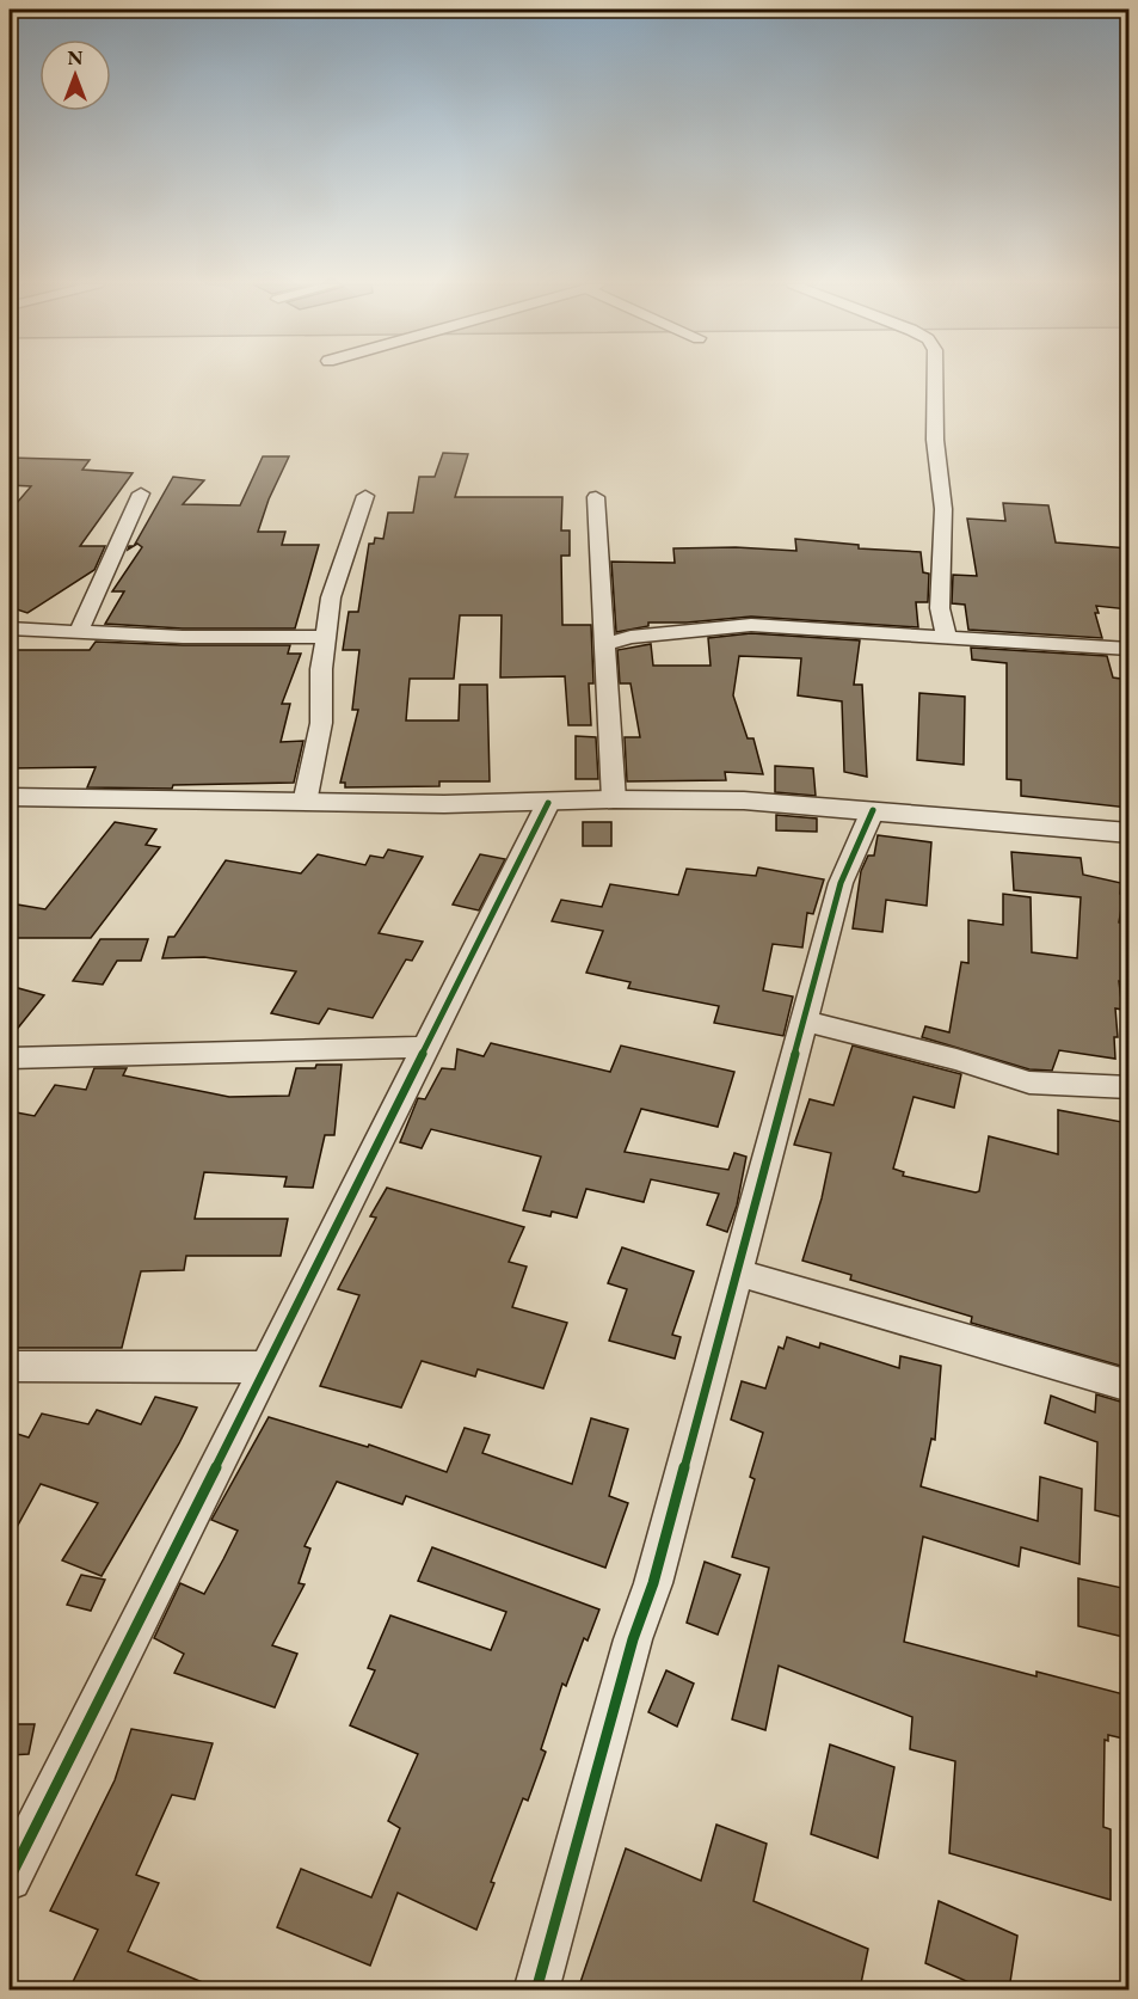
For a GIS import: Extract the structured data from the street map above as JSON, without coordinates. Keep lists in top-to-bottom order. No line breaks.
{"north":"top"}
